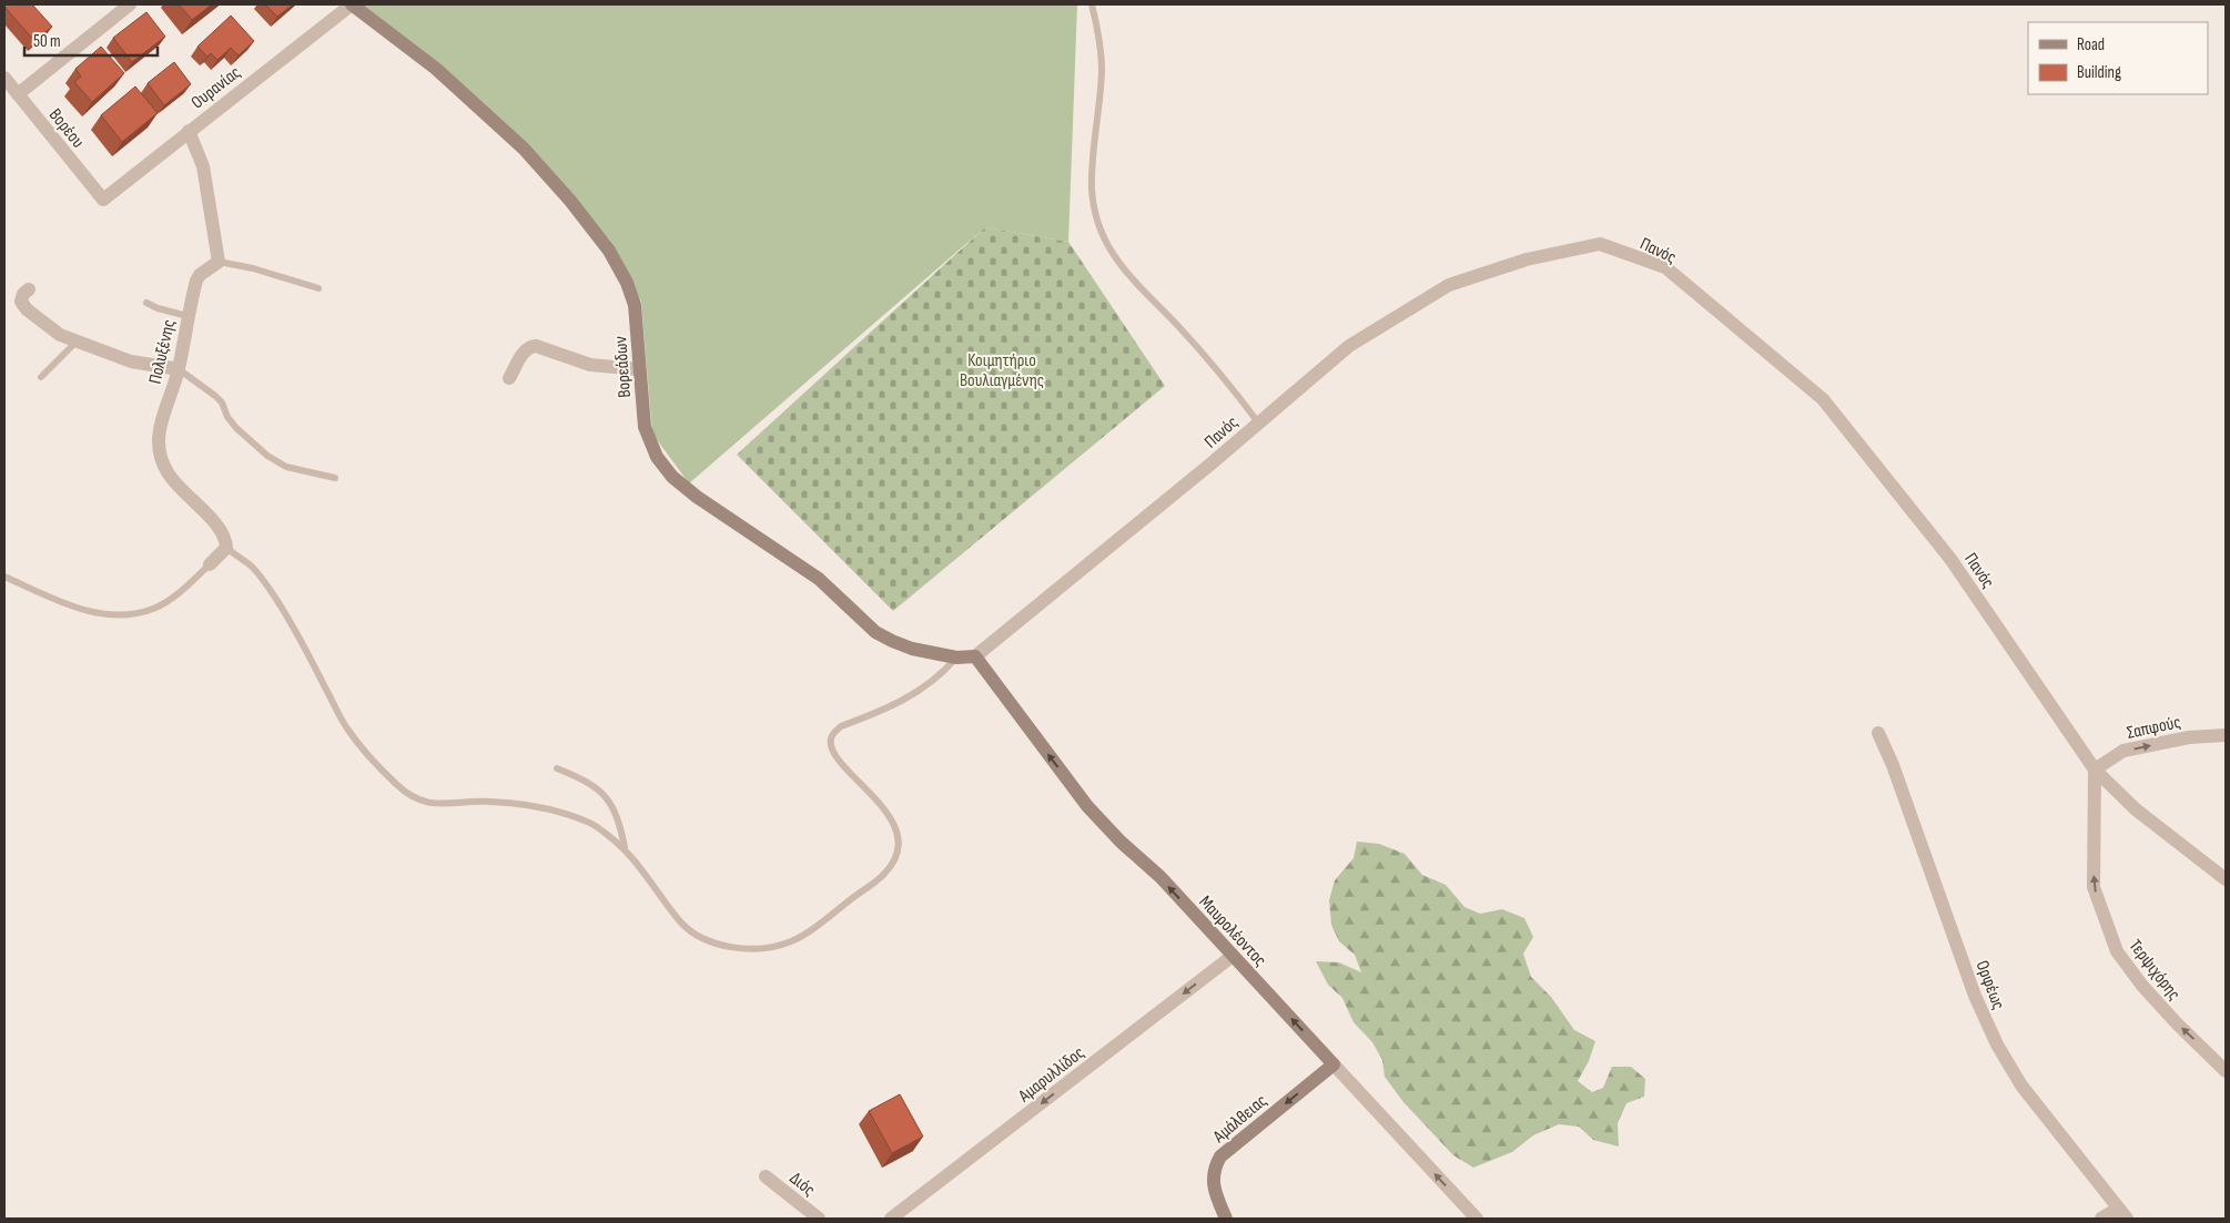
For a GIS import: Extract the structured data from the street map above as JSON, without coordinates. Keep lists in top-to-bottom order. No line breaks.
{"streets":{"street":["Ουρανίας","Βορέου","Πανός","Πολυξένης","Βορεάδων","Σαπφούς","Μαυρολέοντος","Τερψιχόρης","Ορφέως","Αμαρυλλίδος","Αμάλθειας","Διός"]},"crossings":[["Ουρανίας","Βορέου"],["Ουρανίας","Βορεάδων"],["Πανός","Βορεάδων"],["Πανός","Σαπφούς"],["Πανός","Μαυρολέοντος"],["Πανός","Τερψιχόρης"],["Βορεάδων","Μαυρολέοντος"],["Σαπφούς","Τερψιχόρης"],["Μαυρολέοντος","Αμαρυλλίδος"],["Μαυρολέοντος","Αμάλθειας"]],"one_way":["Σαπφούς","Μαυρολέοντος","Τερψιχόρης","Αμαρυλλίδος","Αμάλθειας"],"parks":["Κοιμητήριο Βουλιαγμένης"],"legend":["Road","Building"],"scale_bar":"50 m"}
